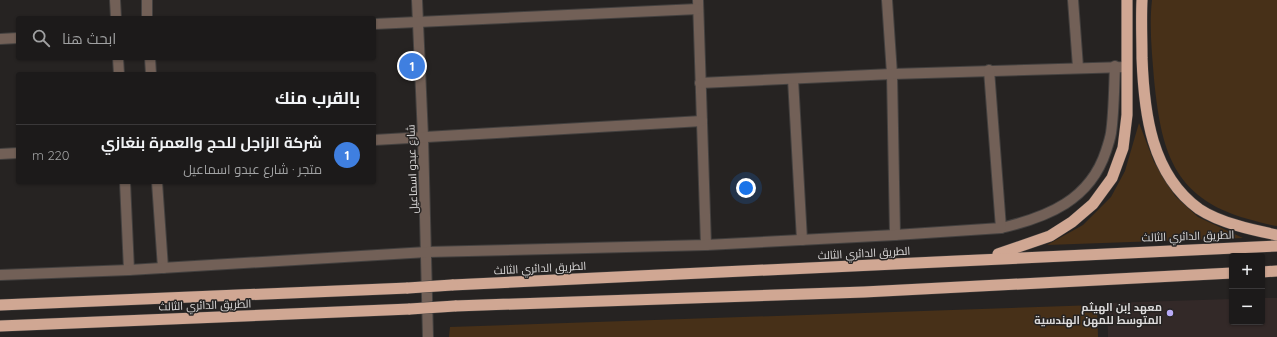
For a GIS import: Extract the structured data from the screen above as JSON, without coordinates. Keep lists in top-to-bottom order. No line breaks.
{"streets":{"highway":["الطريق الدائري الثالث"],"street":["شارع عبدو اسماعيل"]},"places":["معهد إبن الهيثم المتوسط للمهن الهندسية"],"page":{"search":"ابحث هنا","pins":"1","heading":"بالقرب منك","list":[{"mark":"1","name":"شركة الزاجل للحج والعمرة بنغازي","note":"متجر · شارع عبدو اسماعيل","value":"220 m"}],"map_buttons":["+","−"]}}
